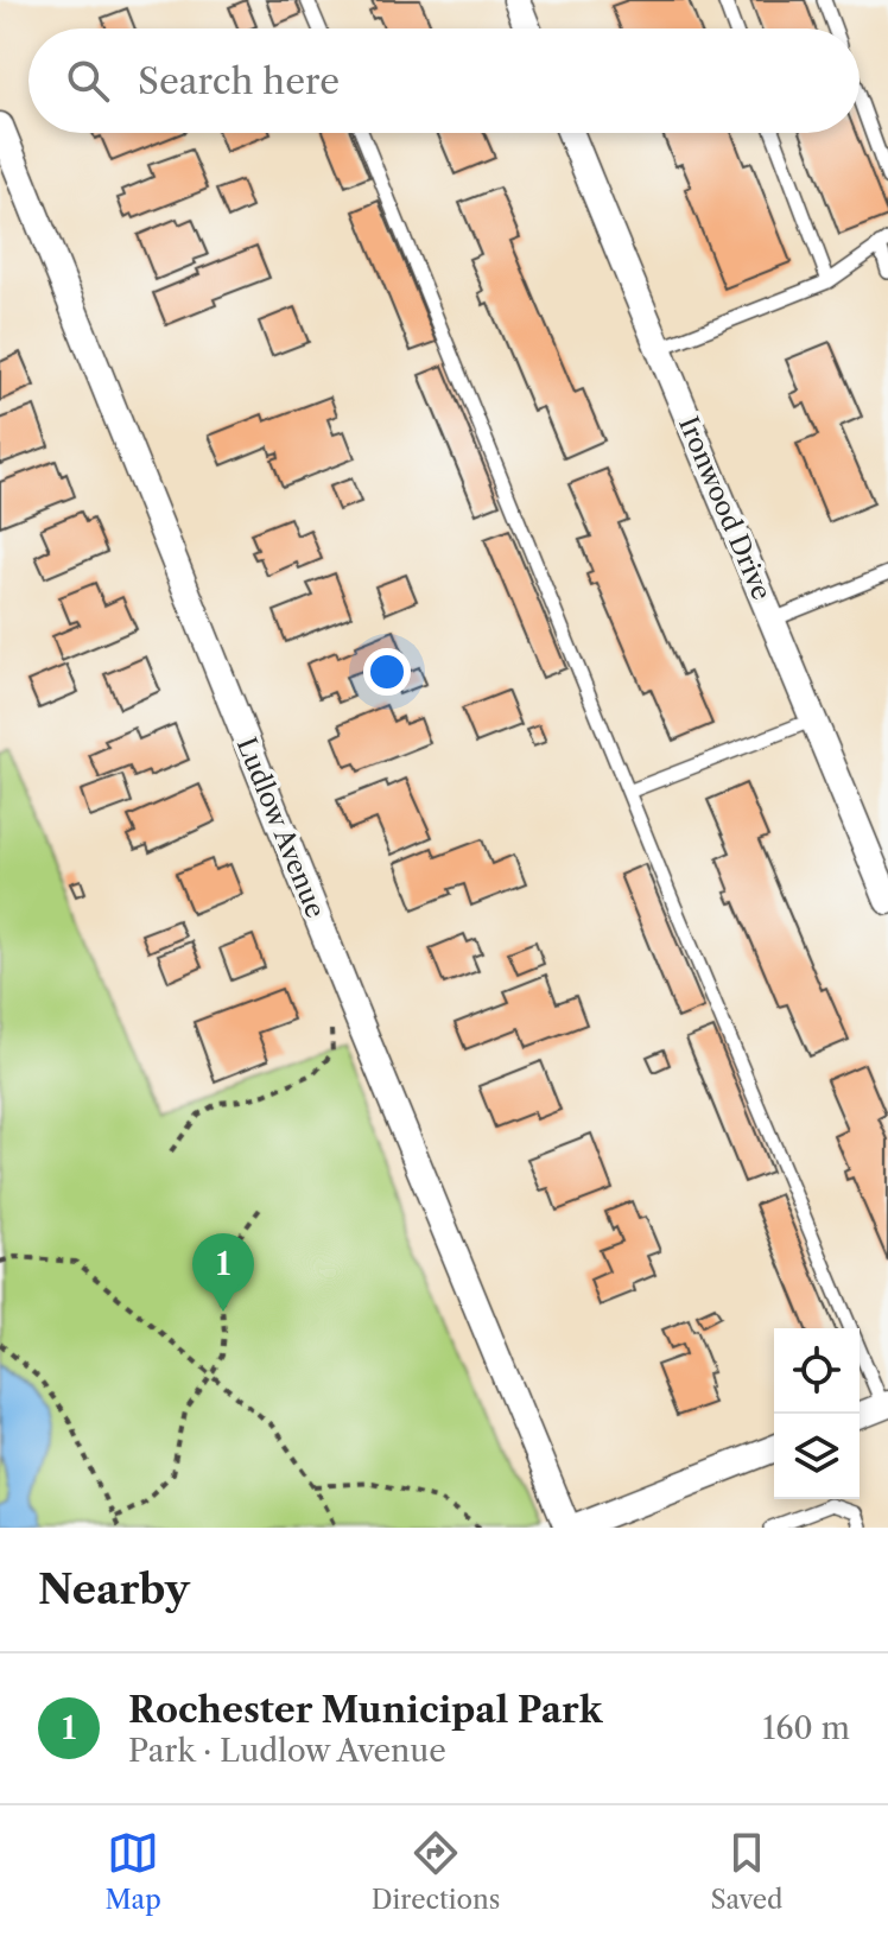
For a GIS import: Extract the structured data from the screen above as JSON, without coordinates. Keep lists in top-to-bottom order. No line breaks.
{"streets":{"street":["Ironwood Drive","Ludlow Avenue"]},"page":{"search":"Search here","pins":"1","heading":"Nearby","list":[{"mark":"1","name":"Rochester Municipal Park","note":"Park · Ludlow Avenue","value":"160 m"}],"nav":["Map","Directions","Saved"]}}
